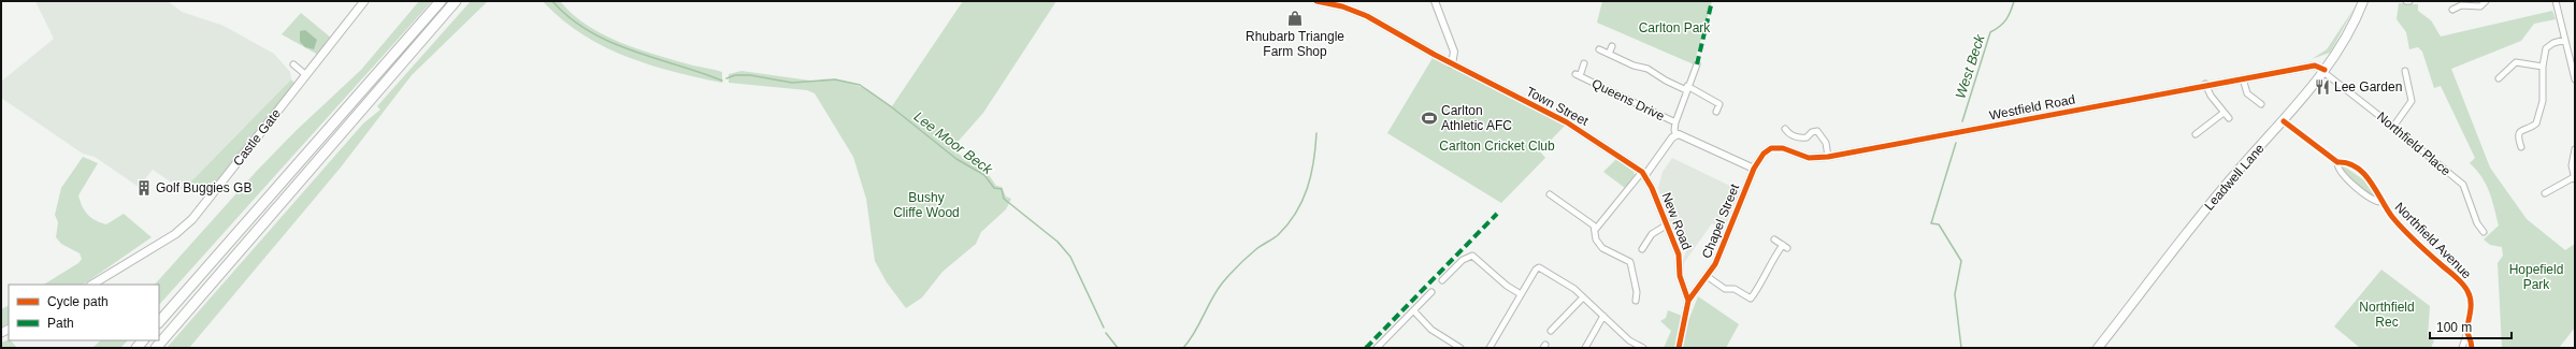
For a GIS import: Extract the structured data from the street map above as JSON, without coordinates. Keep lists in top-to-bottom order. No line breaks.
{"streets":{"main road":["Castle Gate","Leadwell Lane"],"street":["Queens Drive","Town Street","Westfield Road","Northfield Place","New Road","Chapel Street","Northfield Avenue"]},"crossings":[["Town Street","New Road"],["Westfield Road","Northfield Place"],["Westfield Road","Leadwell Lane"],["Westfield Road","Chapel Street"],["Northfield Place","Leadwell Lane"],["Leadwell Lane","Northfield Avenue"],["New Road","Chapel Street"]],"water":["West Beck","Lee Moor Beck"],"parks":["Carlton Park","Carlton Cricket Club","Bushy Cliffe Wood","Hopefield Park","Northfield Rec"],"places":{"shop":["Rhubarb Triangle Farm Shop"],"restaurant":["Lee Garden"],"sports":["Carlton Athletic AFC"],"building":["Golf Buggies GB"]},"legend":["Cycle path","Path"],"scale_bar":"100 m"}
